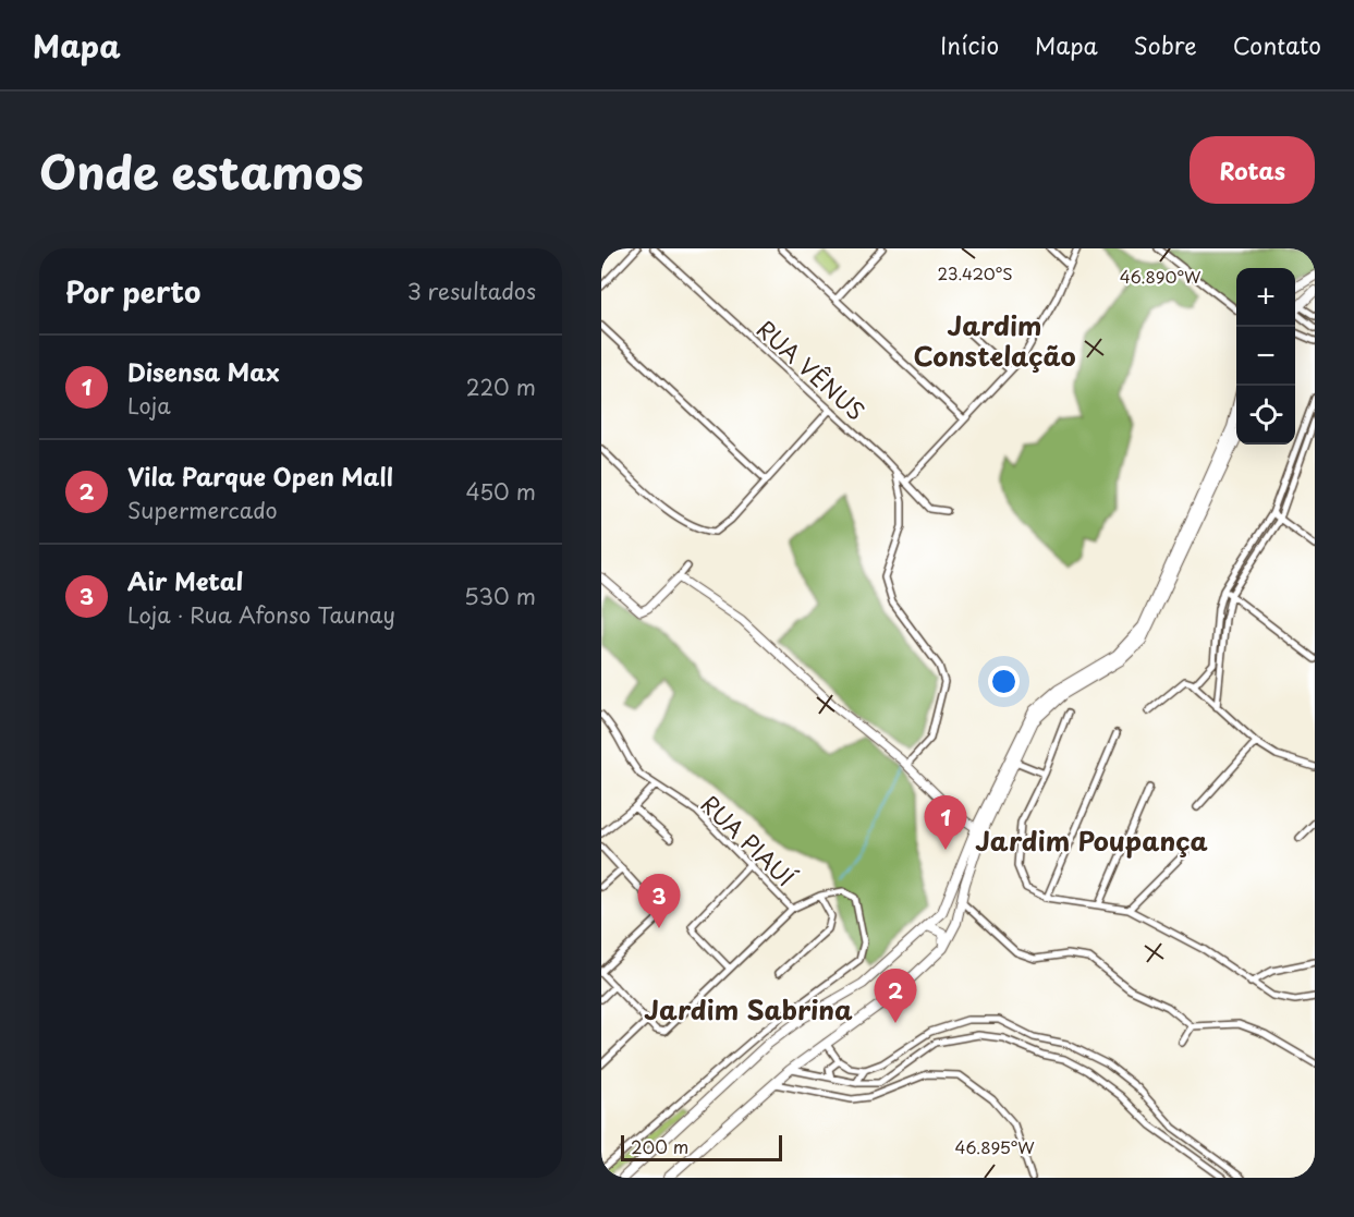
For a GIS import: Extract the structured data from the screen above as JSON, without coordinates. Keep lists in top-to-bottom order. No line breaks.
{"streets":{"street":["RUA VÊNUS","RUA PIAUÍ"]},"districts":["Jardim Constelação","Jardim Poupança","Jardim Sabrina"],"scale_bar":"200 m","page":{"header":"Mapa","nav":["Início","Mapa","Sobre","Contato"],"title":"Onde estamos","buttons":"Rotas","heading":["Por perto","3 resultados"],"map_buttons":["+","−"],"list":[{"mark":"1","name":"Disensa Max","note":"Loja","value":"220 m"},{"mark":"2","name":"Vila Parque Open Mall","note":"Supermercado","value":"450 m"},{"mark":"3","name":"Air Metal","note":"Loja · Rua Afonso Taunay","value":"530 m"}],"pins":["1","3","2"],"scale":"200 m"},"coordinates":["23.420°S","46.890°W","46.895°W"]}
